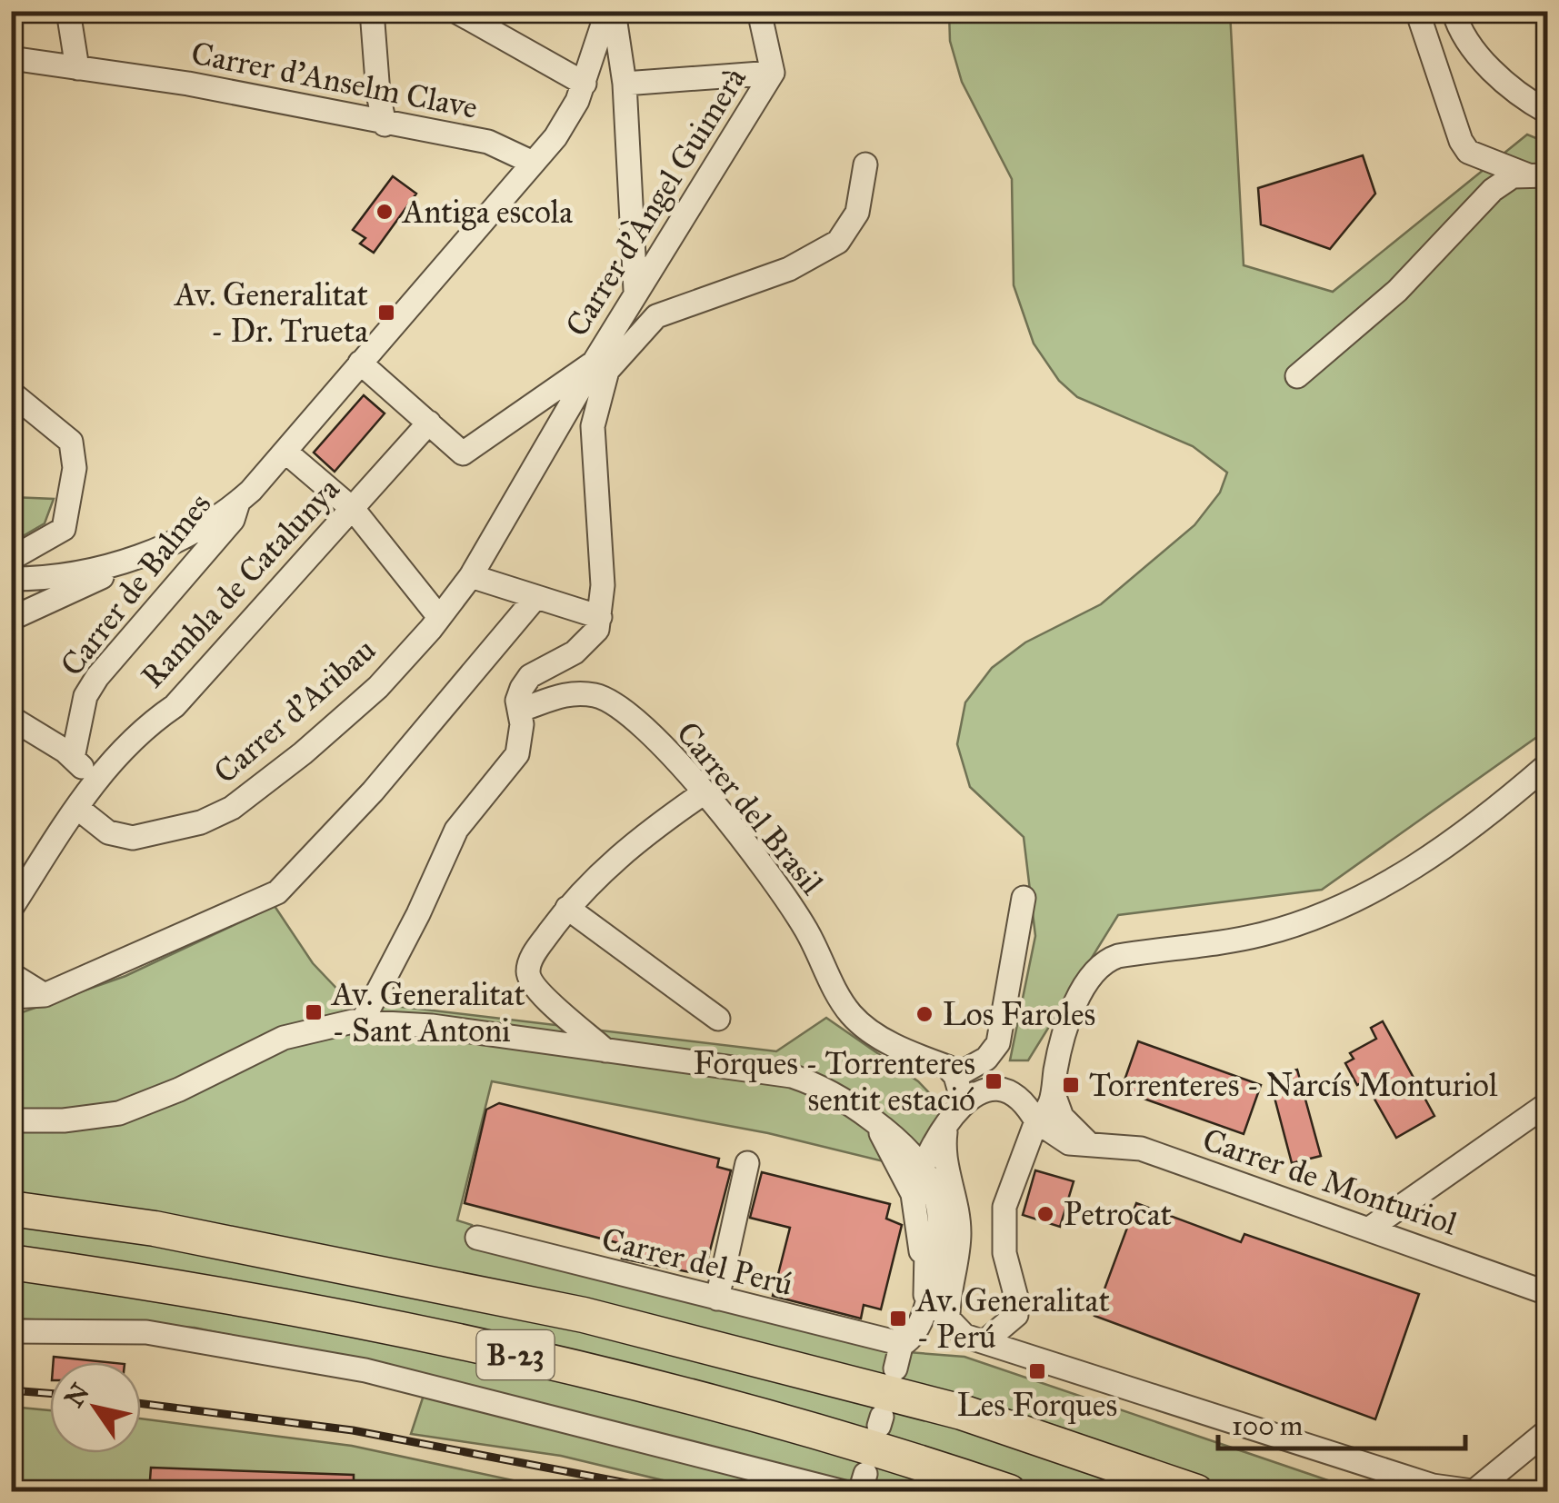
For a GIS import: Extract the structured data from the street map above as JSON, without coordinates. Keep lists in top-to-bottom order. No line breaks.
{"streets":{"highway":["B-23"],"street":["Carrer d'Anselm Clave","Carrer d'Àngel Guimerà","Rambla de Catalunya","Carrer de Balmes","Carrer d'Aribau","Carrer del Brasil","Carrer de Monturiol","Carrer del Perú"]},"crossings":[["Carrer d'Àngel Guimerà","Carrer d'Aribau"]],"places":{"other":["Antiga escola","Los Faroles","Petrocat"],"transit":["Av. Generalitat - Dr. Trueta","Av. Generalitat - Sant Antoni","Forques - Torrenteres sentit estació","Torrenteres - Narcís Monturiol","Av. Generalitat - Perú","Les Forques"]},"scale_bar":"100 m","north":"top left"}
